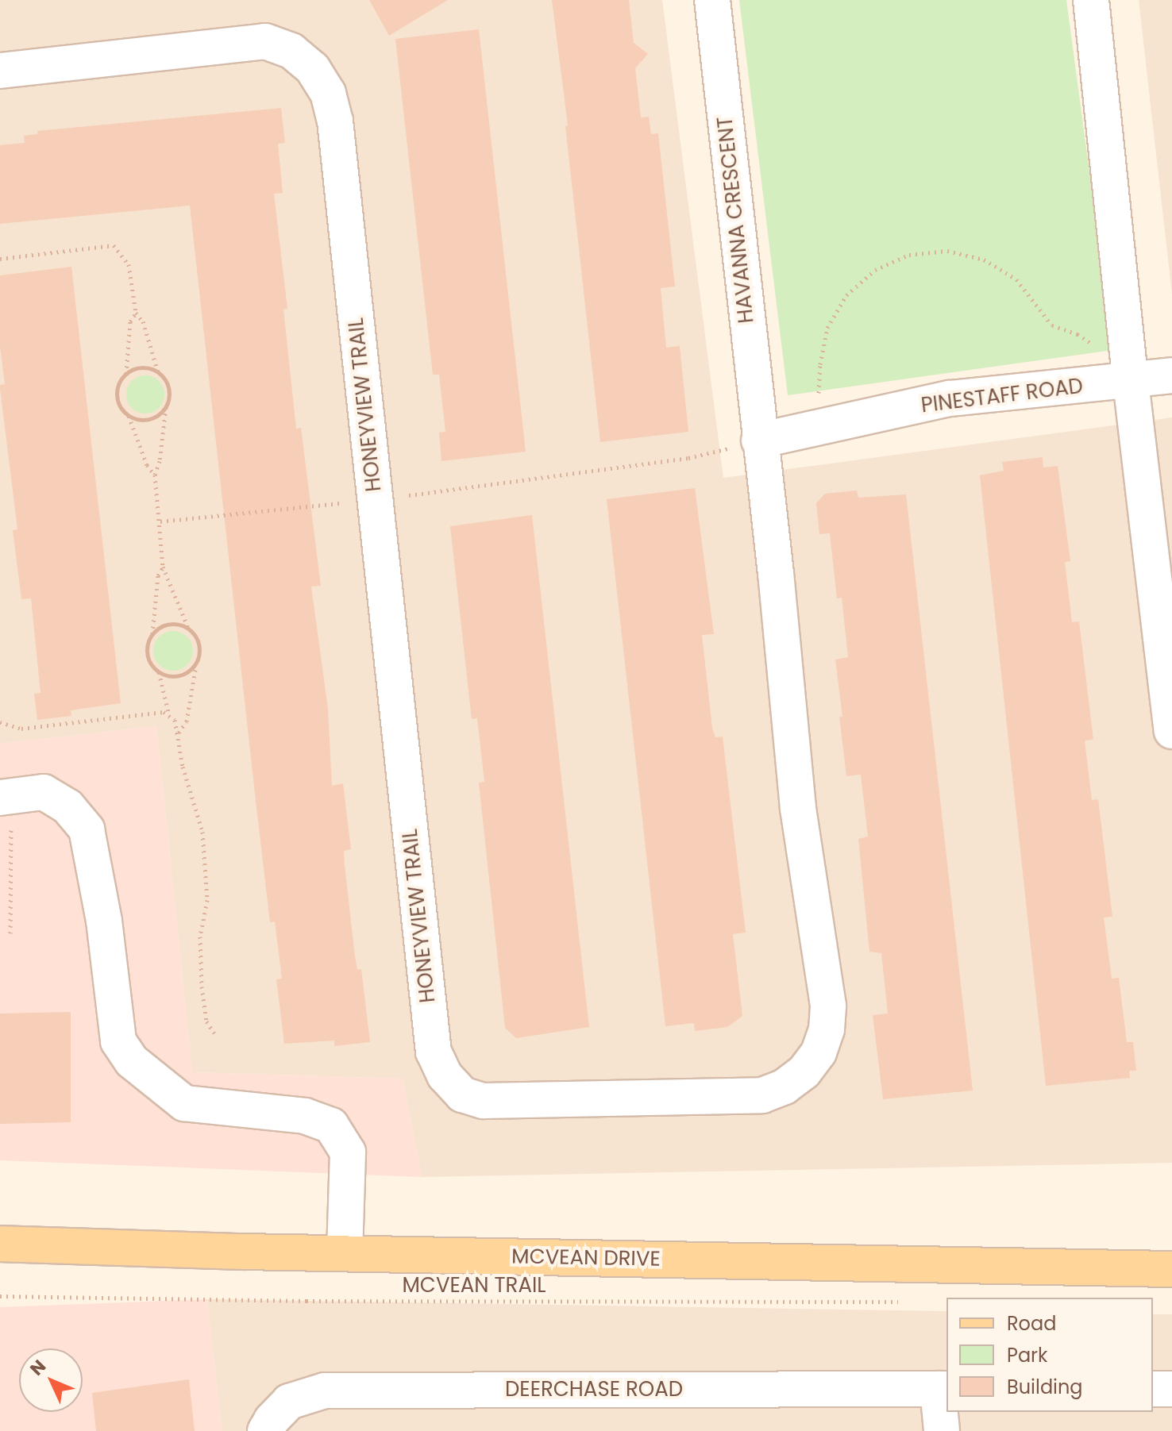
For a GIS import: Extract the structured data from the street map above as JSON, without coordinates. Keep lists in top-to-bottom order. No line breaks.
{"streets":{"main road":["MCVEAN DRIVE"],"street":["HAVANNA CRESCENT","PINESTAFF ROAD","HONEYVIEW TRAIL","DEERCHASE ROAD"],"path":["MCVEAN TRAIL"]},"crossings":[["HAVANNA CRESCENT","PINESTAFF ROAD"],["HAVANNA CRESCENT","HONEYVIEW TRAIL"],["PINESTAFF ROAD","HONEYVIEW TRAIL"]],"legend":["Road","Park","Building"],"north":"top left"}
